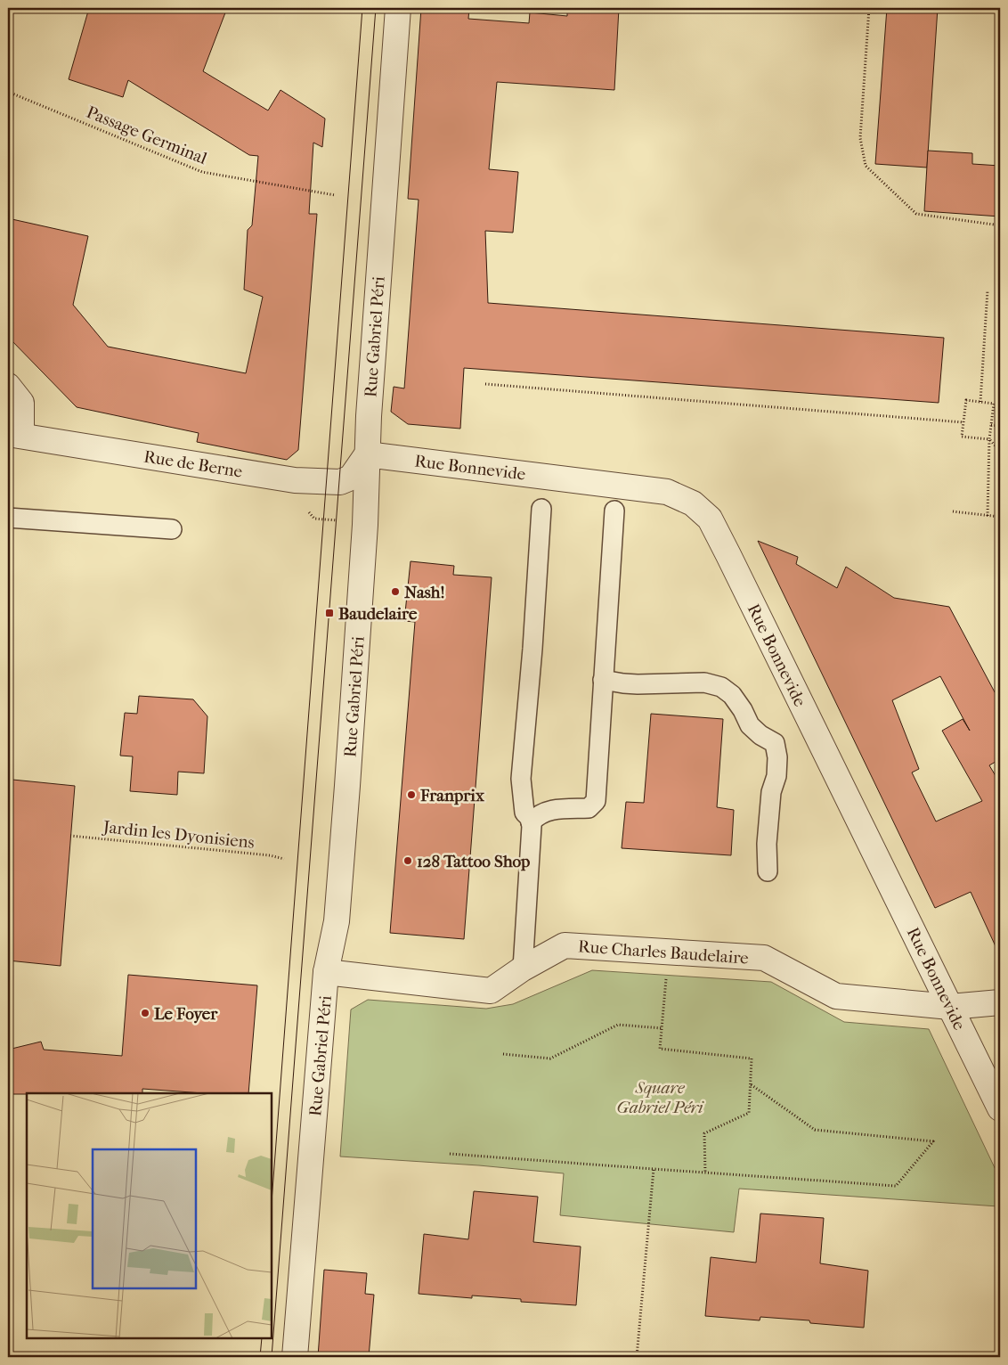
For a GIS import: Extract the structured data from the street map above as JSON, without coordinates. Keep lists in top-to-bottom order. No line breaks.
{"streets":{"street":["Rue Gabriel Péri","Rue de Berne","Rue Bonnevide","Rue Charles Baudelaire"],"path":["Passage Germinal","Jardin les Dyonisiens"]},"crossings":[["Rue Gabriel Péri","Rue de Berne"],["Rue Gabriel Péri","Rue Bonnevide"],["Rue Gabriel Péri","Rue Charles Baudelaire"],["Rue de Berne","Rue Bonnevide"],["Rue Bonnevide","Rue Charles Baudelaire"]],"parks":["Square Gabriel Péri"],"places":{"other":["Nash!","Franprix","128 Tattoo Shop","Le Foyer"],"transit":["Baudelaire"]}}
